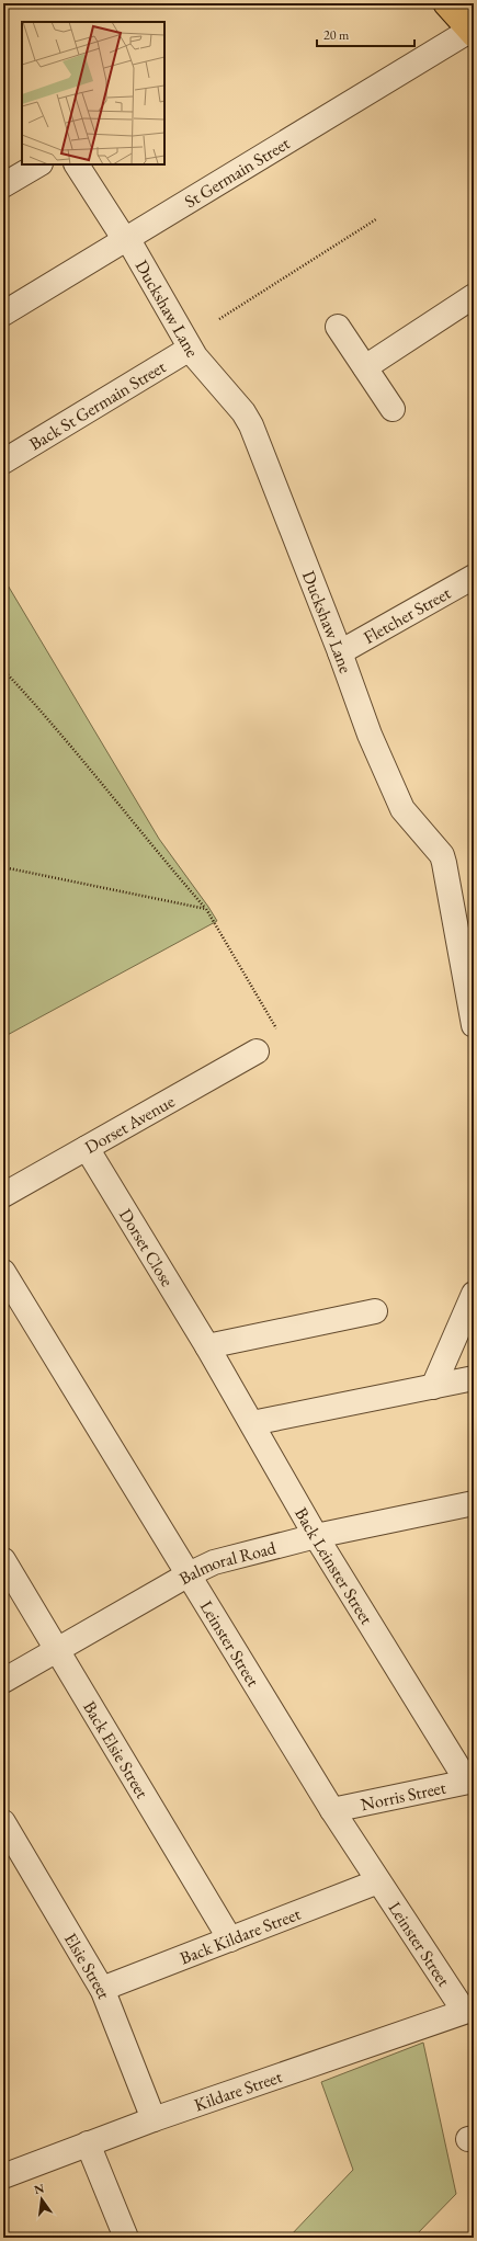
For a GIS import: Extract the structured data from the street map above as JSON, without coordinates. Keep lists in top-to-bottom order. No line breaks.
{"streets":{"street":["St Germain Street","Duckshaw Lane","Back St Germain Street","Fletcher Street","Dorset Avenue","Dorset Close","Balmoral Road","Back Leinster Street","Leinster Street","Back Elsie Street","Norris Street","Back Kildare Street","Elsie Street","Kildare Street"]},"crossings":[["St Germain Street","Duckshaw Lane"],["Duckshaw Lane","Back St Germain Street"],["Duckshaw Lane","Fletcher Street"],["Dorset Avenue","Dorset Close"],["Dorset Close","Back Leinster Street"],["Balmoral Road","Back Leinster Street"],["Balmoral Road","Leinster Street"],["Balmoral Road","Back Elsie Street"],["Back Leinster Street","Norris Street"],["Leinster Street","Norris Street"],["Leinster Street","Back Kildare Street"],["Leinster Street","Kildare Street"],["Back Elsie Street","Back Kildare Street"],["Back Kildare Street","Elsie Street"],["Elsie Street","Kildare Street"]],"scale_bar":"20 m","north":"top"}
